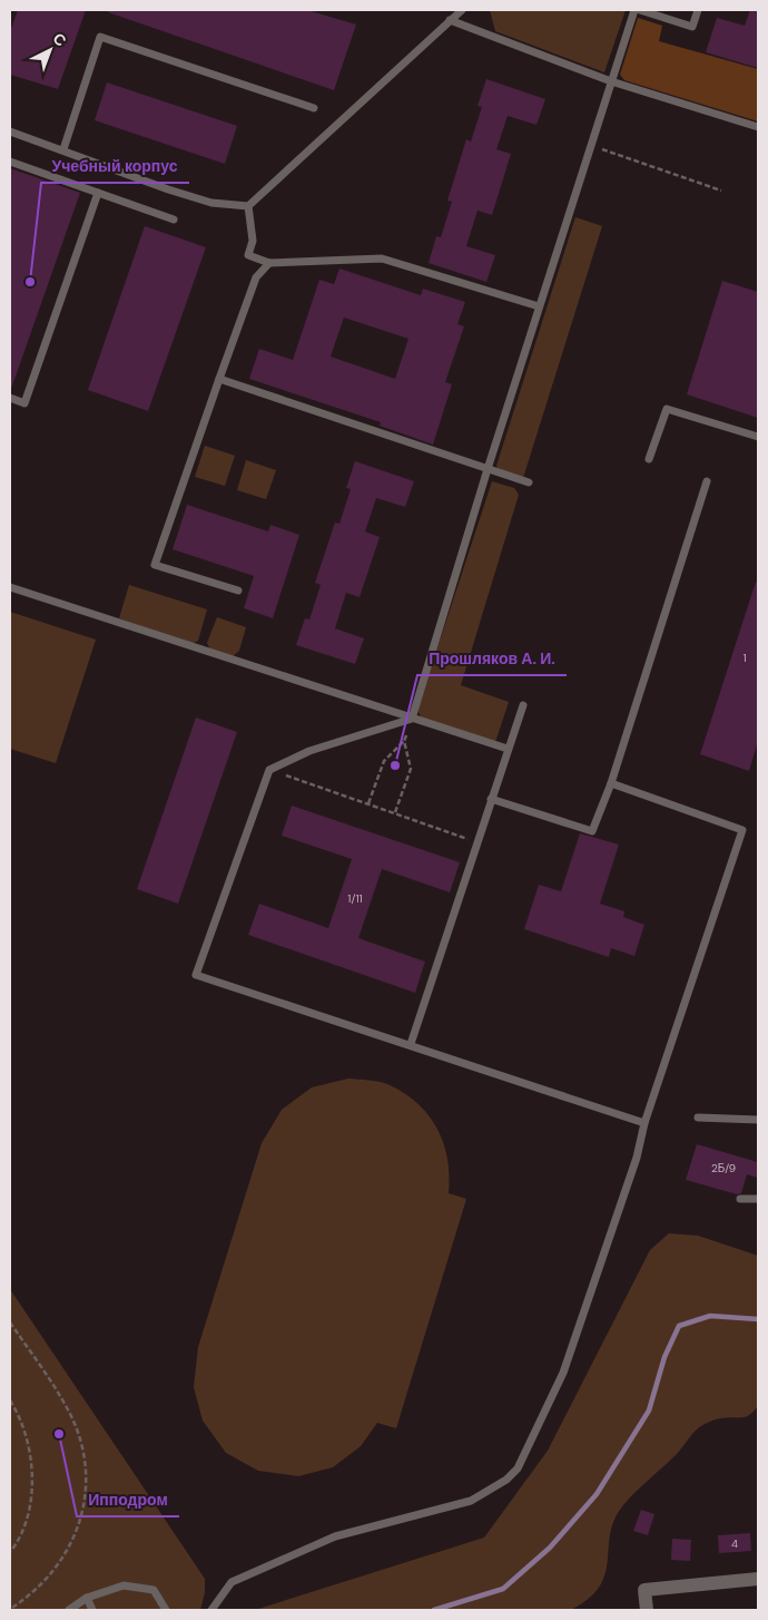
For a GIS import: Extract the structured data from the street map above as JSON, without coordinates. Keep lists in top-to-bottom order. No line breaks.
{"places":["Учебный корпус","Прошляков А. И.","Ипподром"],"house_numbers":["1","1/11","2Б/9","4"],"north":"top right"}
